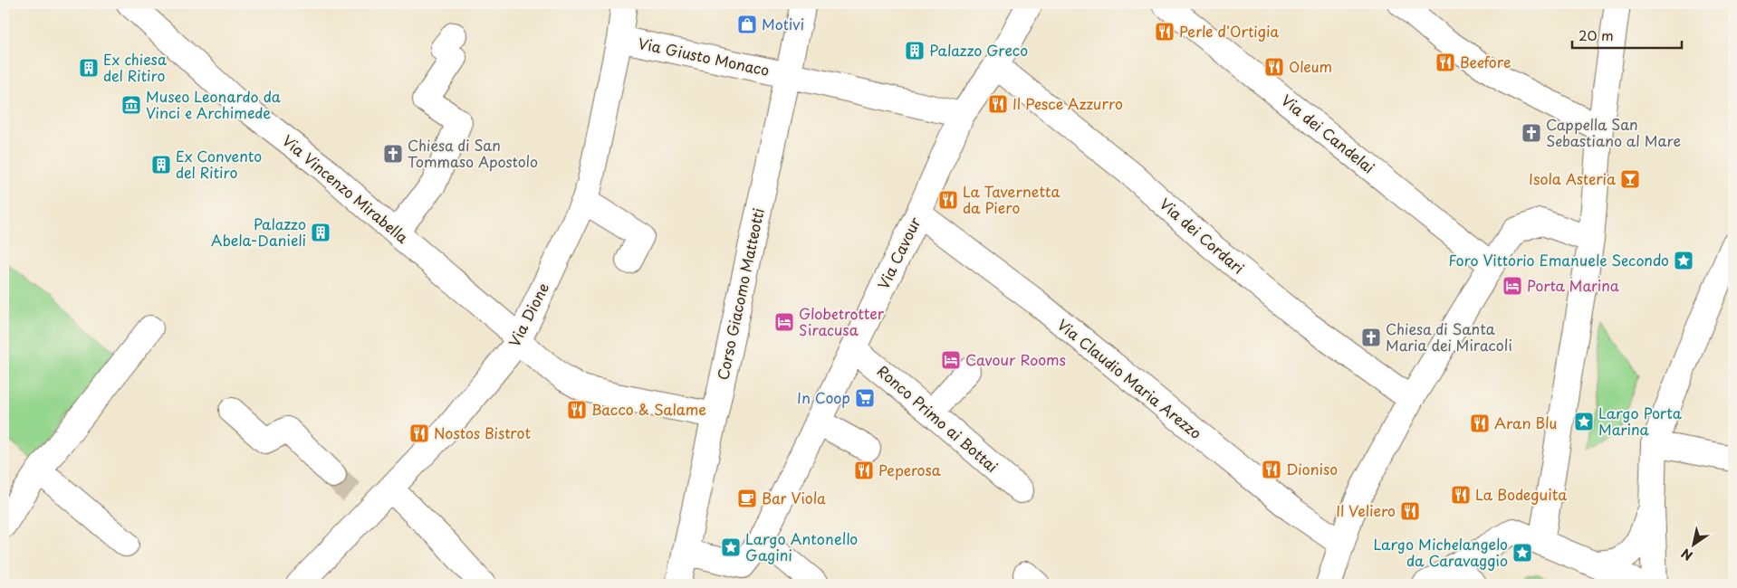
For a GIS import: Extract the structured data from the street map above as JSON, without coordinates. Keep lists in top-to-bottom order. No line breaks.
{"streets":{"street":["Via Giusto Monaco","Via dei Candelai","Via Vincenzo Mirabella","Via dei Cordari","Via Cavour","Corso Giacomo Matteotti","Via Dione","Via Claudio Maria Arezzo","Ronco Primo ai Bottai"]},"crossings":[["Via Giusto Monaco","Via Cavour"],["Via Giusto Monaco","Corso Giacomo Matteotti"],["Via Giusto Monaco","Via Dione"],["Via Vincenzo Mirabella","Corso Giacomo Matteotti"],["Via Vincenzo Mirabella","Via Dione"],["Via dei Cordari","Via Cavour"],["Via Cavour","Corso Giacomo Matteotti"],["Via Cavour","Via Claudio Maria Arezzo"],["Via Cavour","Ronco Primo ai Bottai"]],"places":{"shop":["Motivi"],"restaurant":["Perle d'Ortigia","Beefore","Oleum","Il Pesce Azzurro","La Tavernetta da Piero","Bacco & Salame","Aran Blu","Nostos Bistrot","Dioniso","Peperosa","La Bodeguita","Il Veliero"],"building":["Palazzo Greco","Ex chiesa del Ritiro","Ex Convento del Ritiro","Palazzo Abela-Danieli"],"museum":["Museo Leonardo da Vinci e Archimede"],"church":["Cappella San Sebastiano al Mare","Chiesa di San Tommaso Apostolo","Chiesa di Santa Maria dei Miracoli"],"bar":["Isola Asteria"],"place":["Foro Vittorio Emanuele Secondo","Largo Porta Marina","Largo Antonello Gagini","Largo Michelangelo da Caravaggio"],"hotel":["Porta Marina","Globetrotter Siracusa","Cavour Rooms"],"supermarket":["In Coop"],"cafe":["Bar Viola"]},"scale_bar":"20 m","north":"bottom left"}
